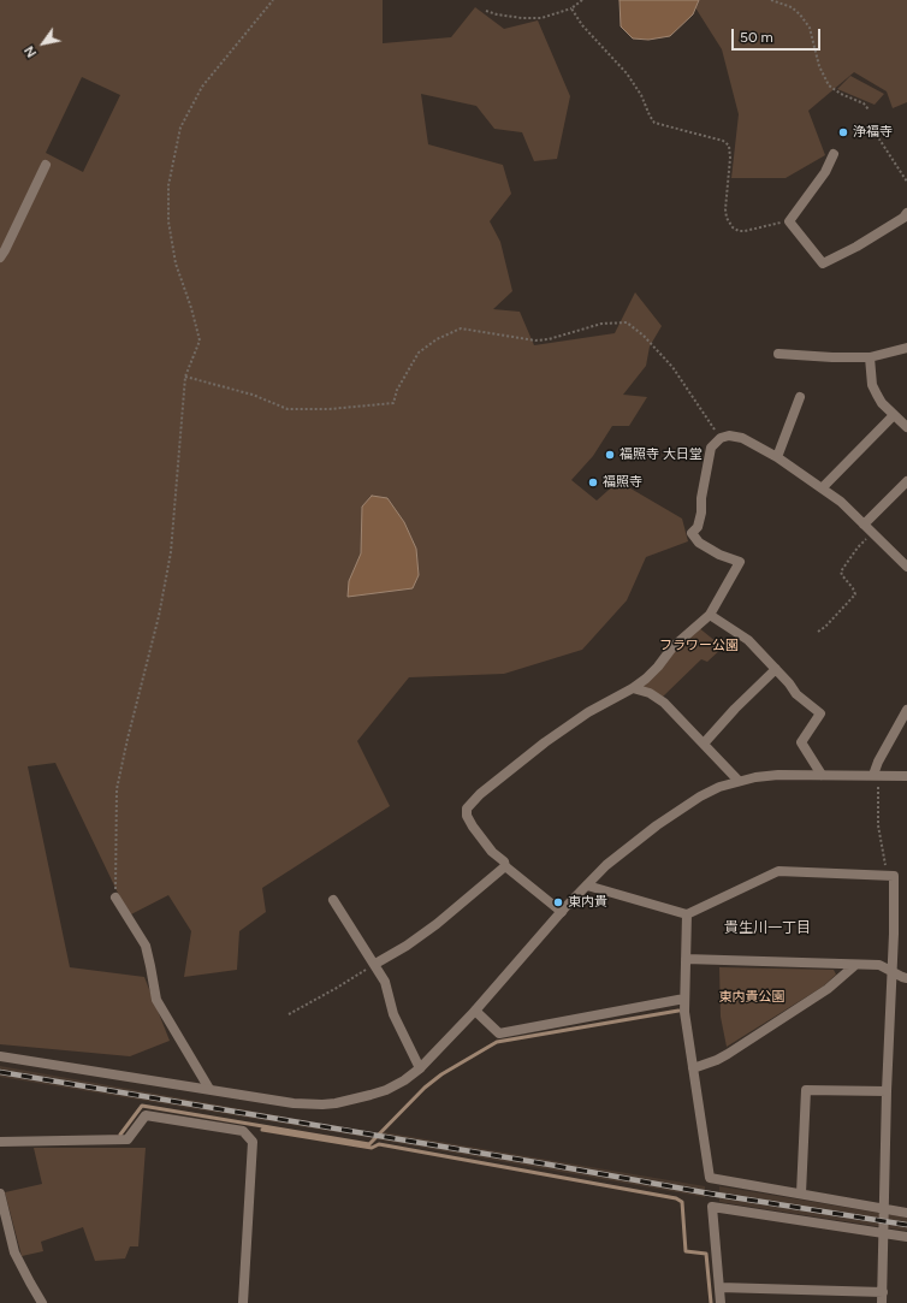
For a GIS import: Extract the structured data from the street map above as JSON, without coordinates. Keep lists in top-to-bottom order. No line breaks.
{"districts":["貴生川一丁目"],"parks":["フラワー公園","東内貴公園"],"places":["浄福寺","福照寺 大日堂","福照寺","東内貴"],"scale_bar":"50 m","north":"bottom left"}
